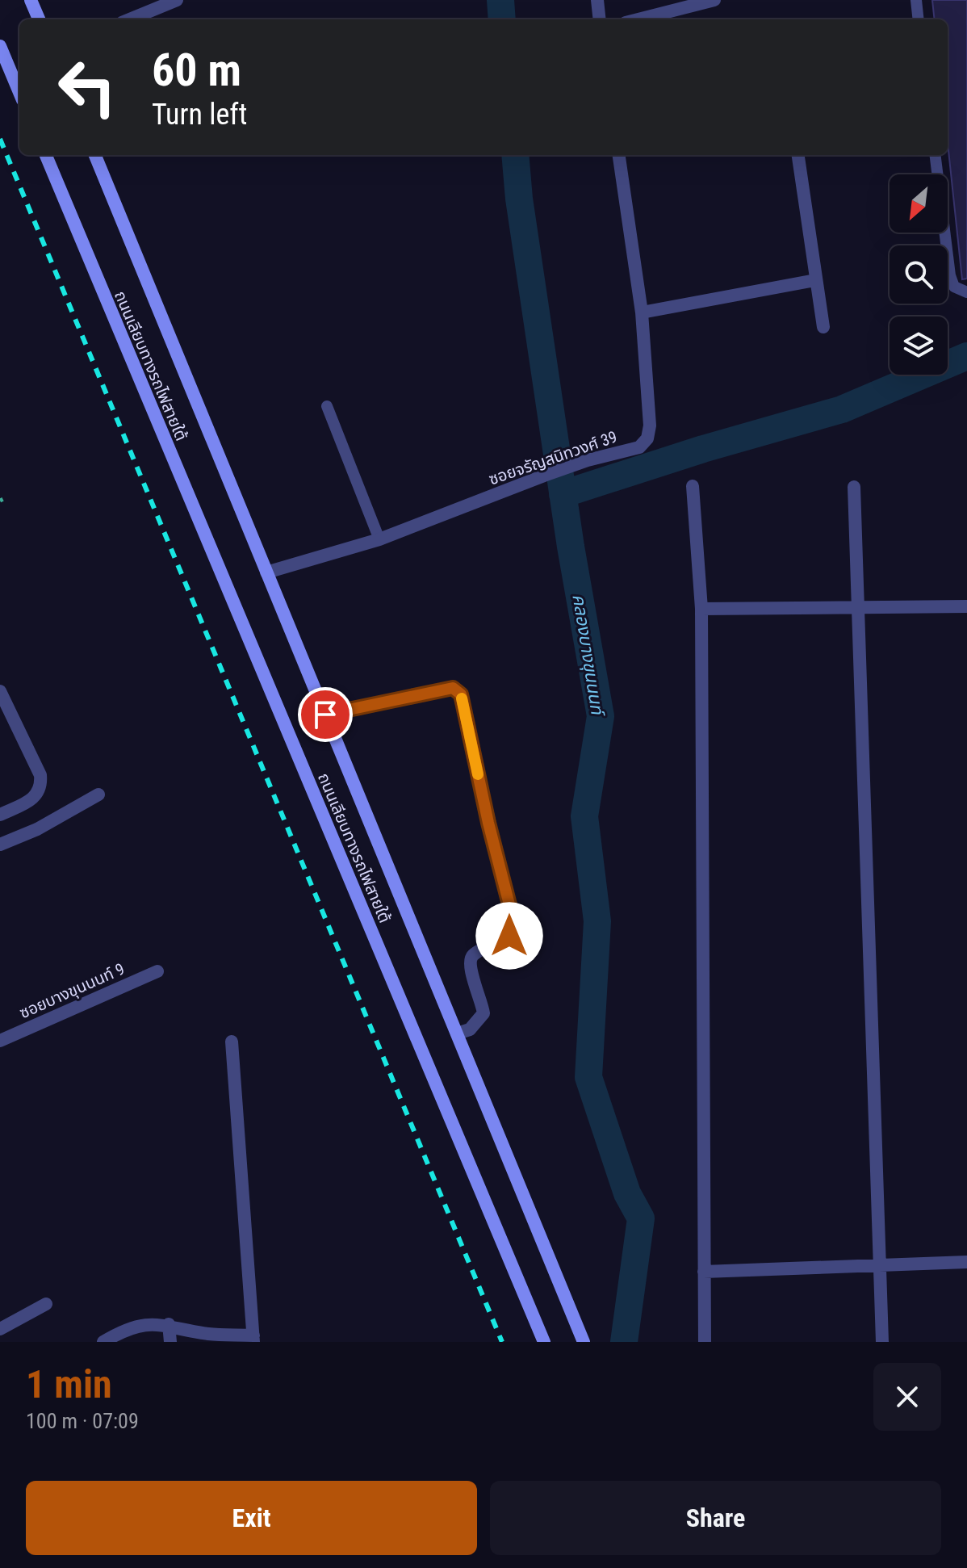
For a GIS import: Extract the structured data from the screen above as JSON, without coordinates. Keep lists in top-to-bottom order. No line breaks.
{"streets":{"main road":["ถนนเลียบทางรถไฟสายใต้"],"street":["ซอยจรัญสนิทวงศ์ 39","ซอยบางขุนนนท์ 9"]},"crossings":[["ถนนเลียบทางรถไฟสายใต้","ซอยจรัญสนิทวงศ์ 39"]],"water":["คลองบางขุนนนท์"],"north":"bottom left","page":{"turn":["60 m","Turn left"],"heading":["1 min","100 m · 07:09"],"buttons":["Exit","Share"]}}
